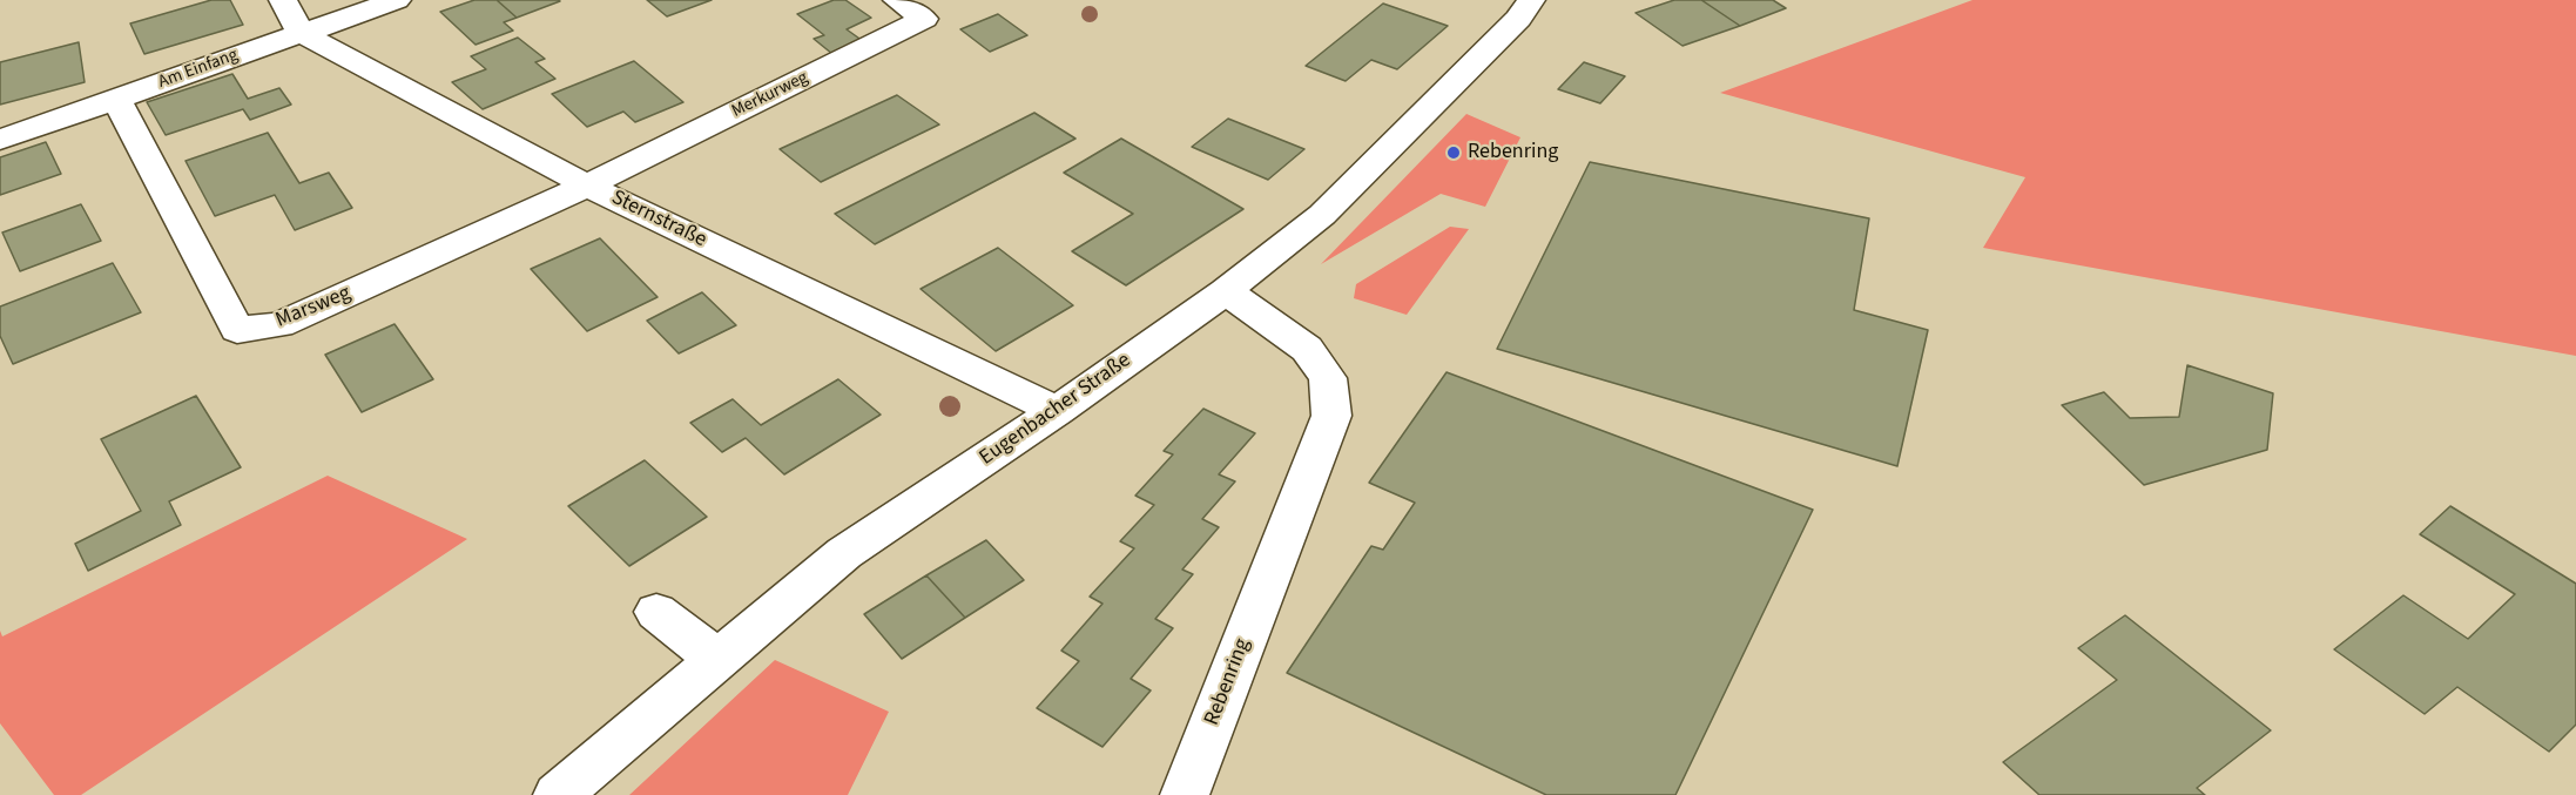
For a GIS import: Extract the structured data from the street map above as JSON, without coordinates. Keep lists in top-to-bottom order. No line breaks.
{"streets":{"street":["Am Einfang","Merkurweg","Sternstraße","Marsweg","Eugenbacher Straße","Rebenring"]},"crossings":[["Am Einfang","Sternstraße"],["Am Einfang","Marsweg"],["Merkurweg","Sternstraße"],["Merkurweg","Marsweg"],["Sternstraße","Marsweg"],["Sternstraße","Eugenbacher Straße"],["Eugenbacher Straße","Rebenring"]],"places":["Rebenring"]}
